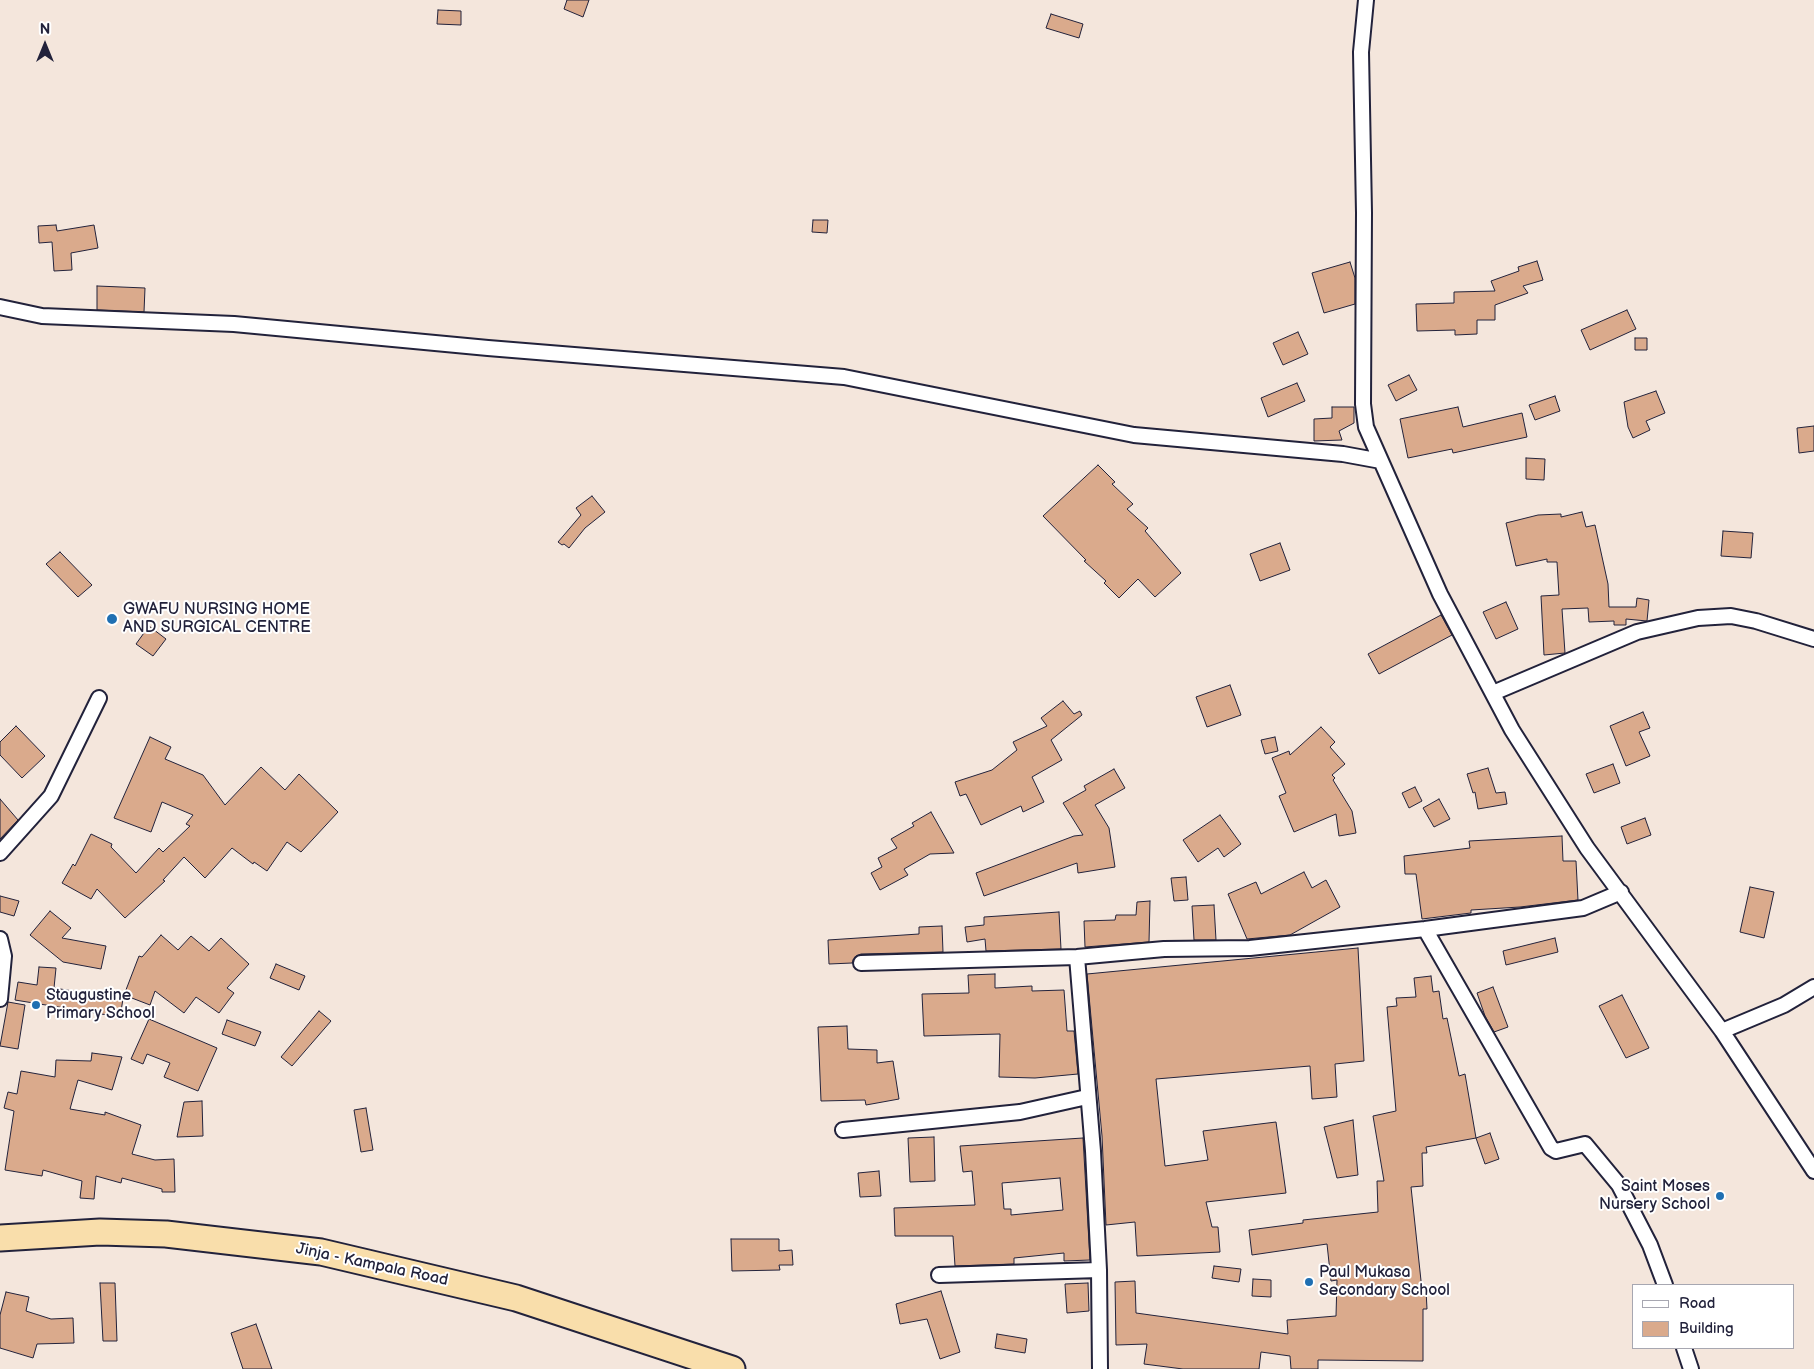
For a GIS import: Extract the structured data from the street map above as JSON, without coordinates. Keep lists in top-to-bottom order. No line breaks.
{"streets":{"highway":["Jinja - Kampala Road"]},"places":["GWAFU NURSING HOME AND SURGICAL CENTRE","Staugustine Primary School","Saint Moses Nursery School","Paul Mukasa Secondary School"],"legend":["Road","Building"],"north":"top"}
